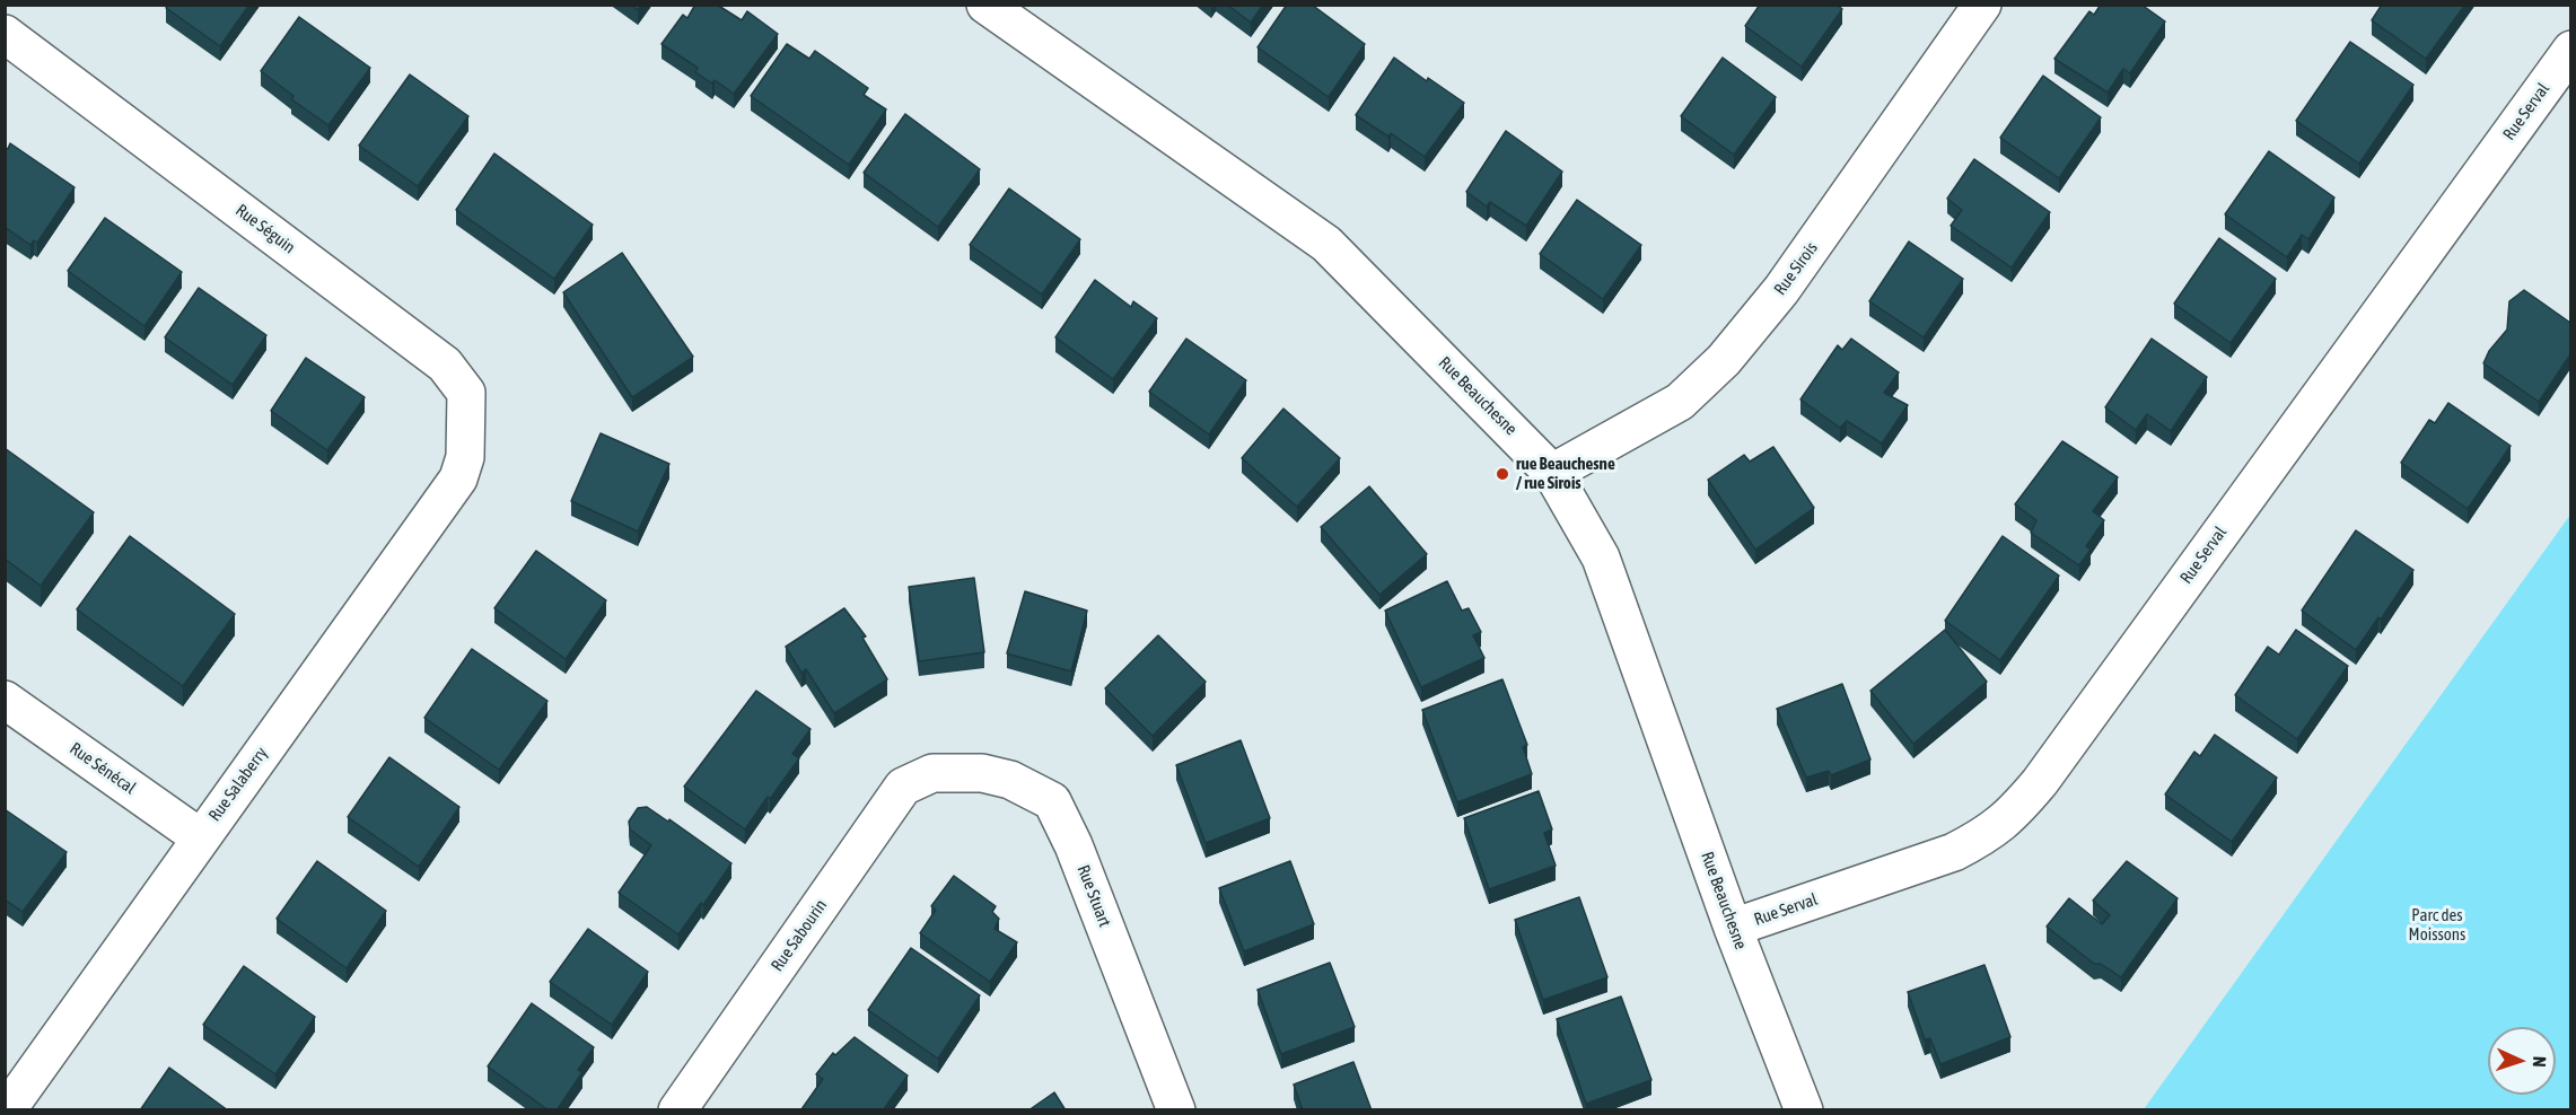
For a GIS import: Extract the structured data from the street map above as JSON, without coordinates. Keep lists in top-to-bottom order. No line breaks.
{"streets":{"street":["Rue Serval","Rue Séguin","Rue Sirois","Rue Beauchesne","Rue Sénécal","Rue Salaberry","Rue Stuart","Rue Sabourin"]},"crossings":[["Rue Serval","Rue Beauchesne"],["Rue Séguin","Rue Salaberry"],["Rue Sirois","Rue Beauchesne"],["Rue Sénécal","Rue Salaberry"],["Rue Stuart","Rue Sabourin"]],"parks":["Parc des Moissons"],"places":["rue Beauchesne / rue Sirois"],"north":"right"}
